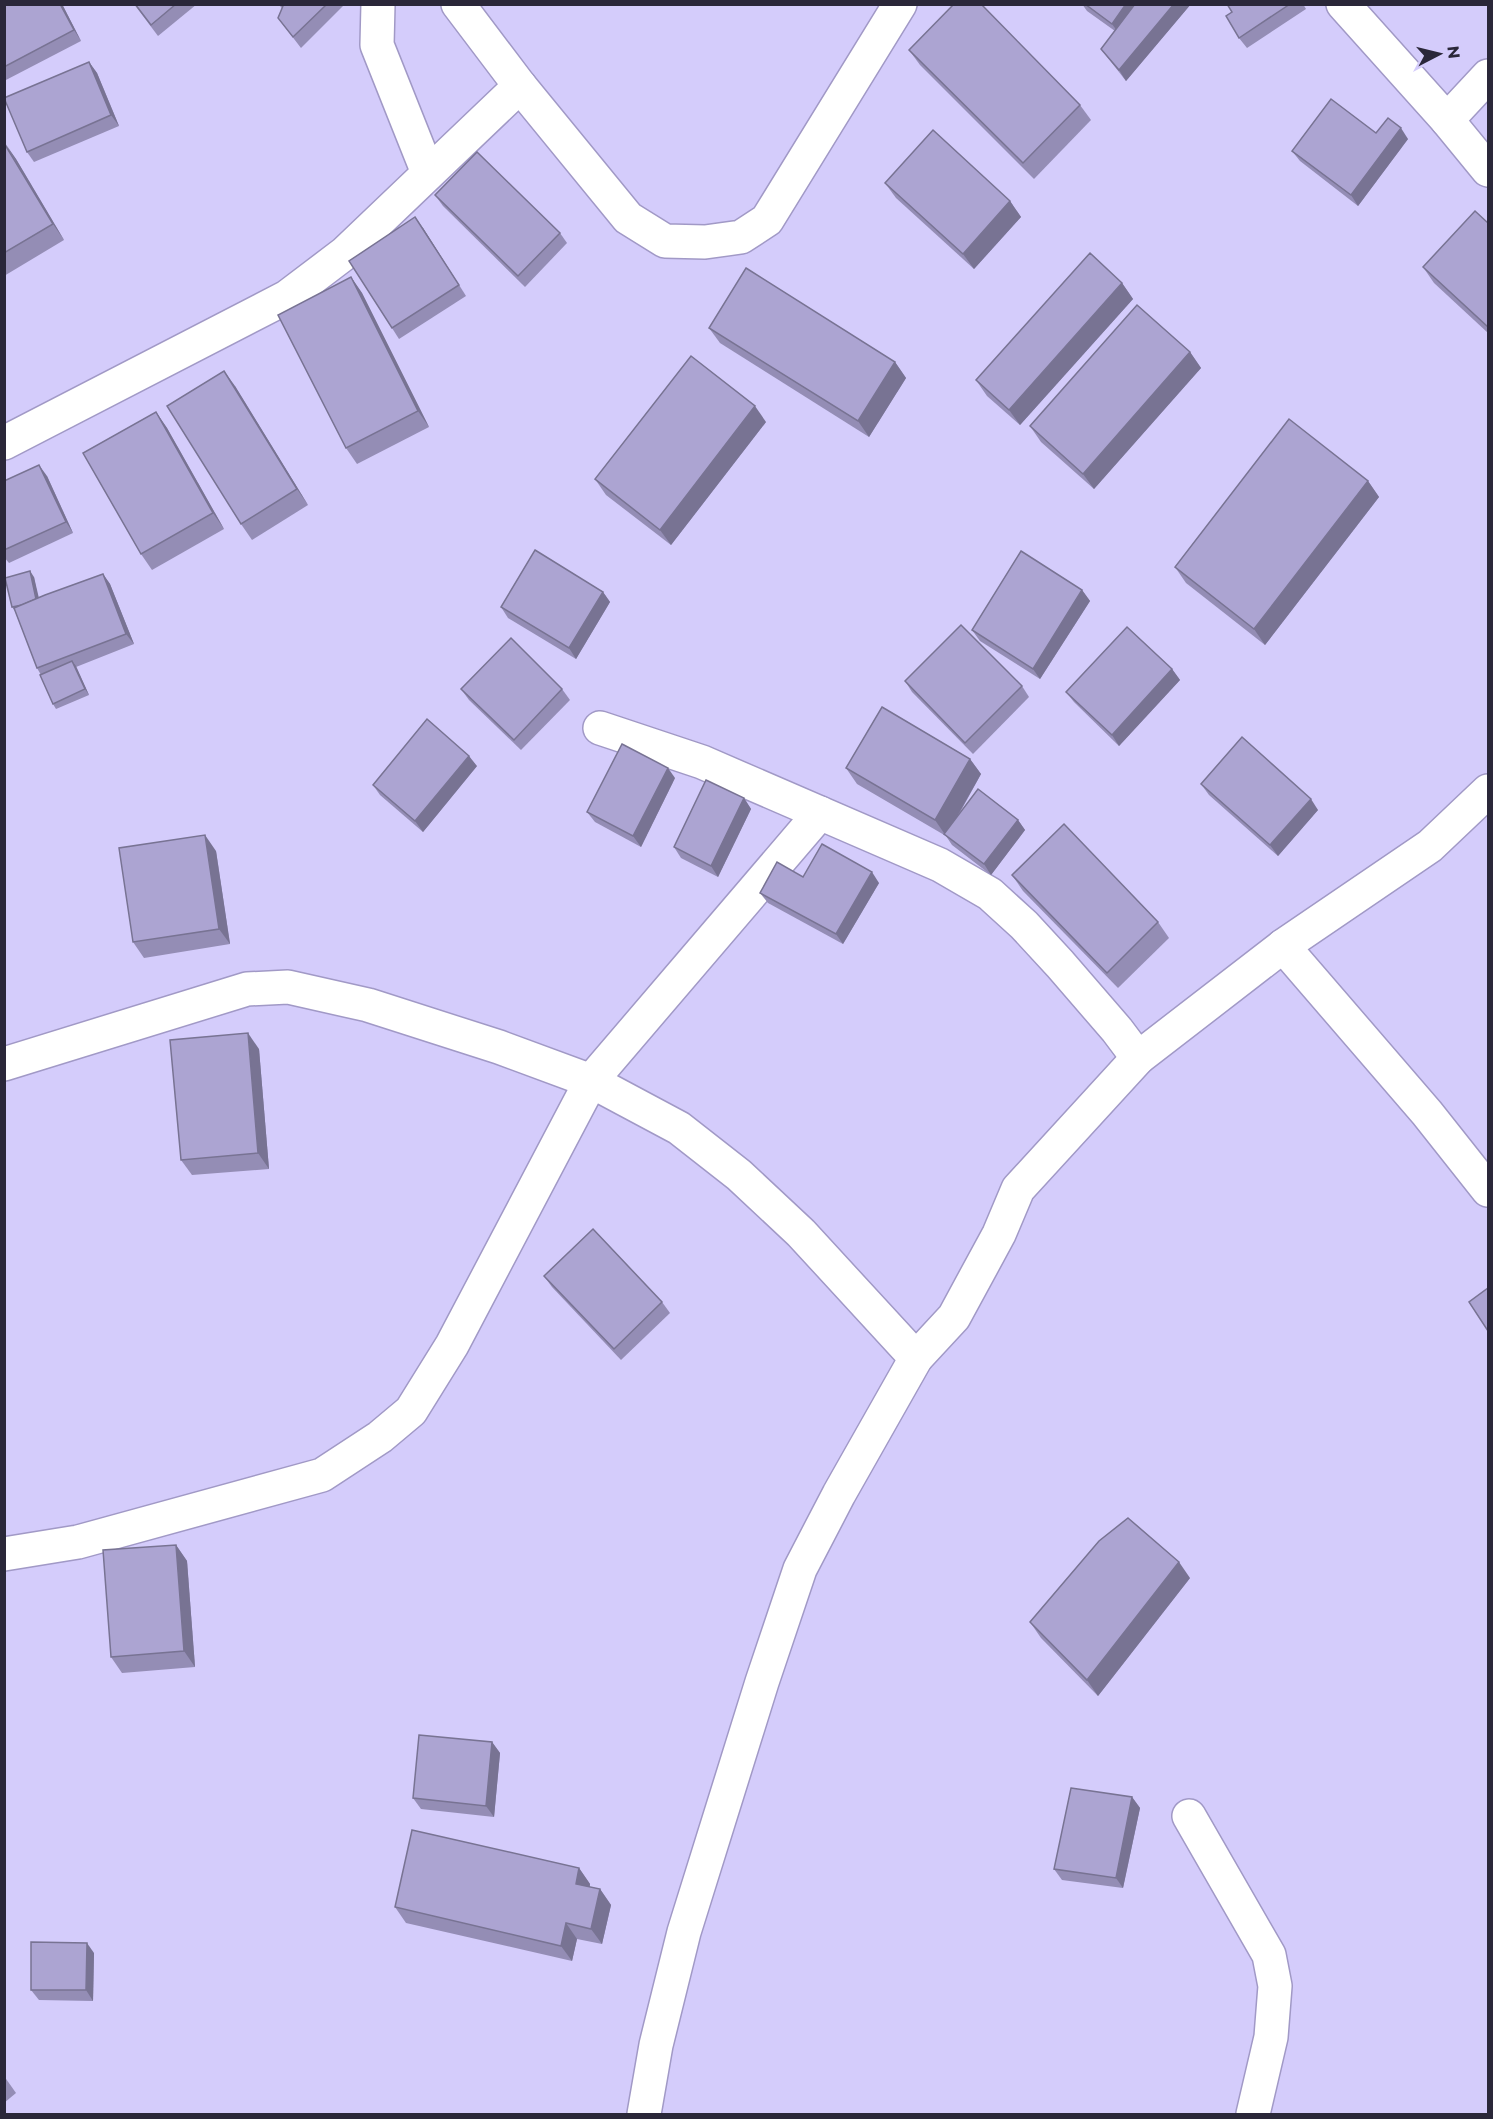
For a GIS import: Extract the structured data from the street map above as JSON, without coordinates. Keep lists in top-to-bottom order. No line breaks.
{"north":"right"}
